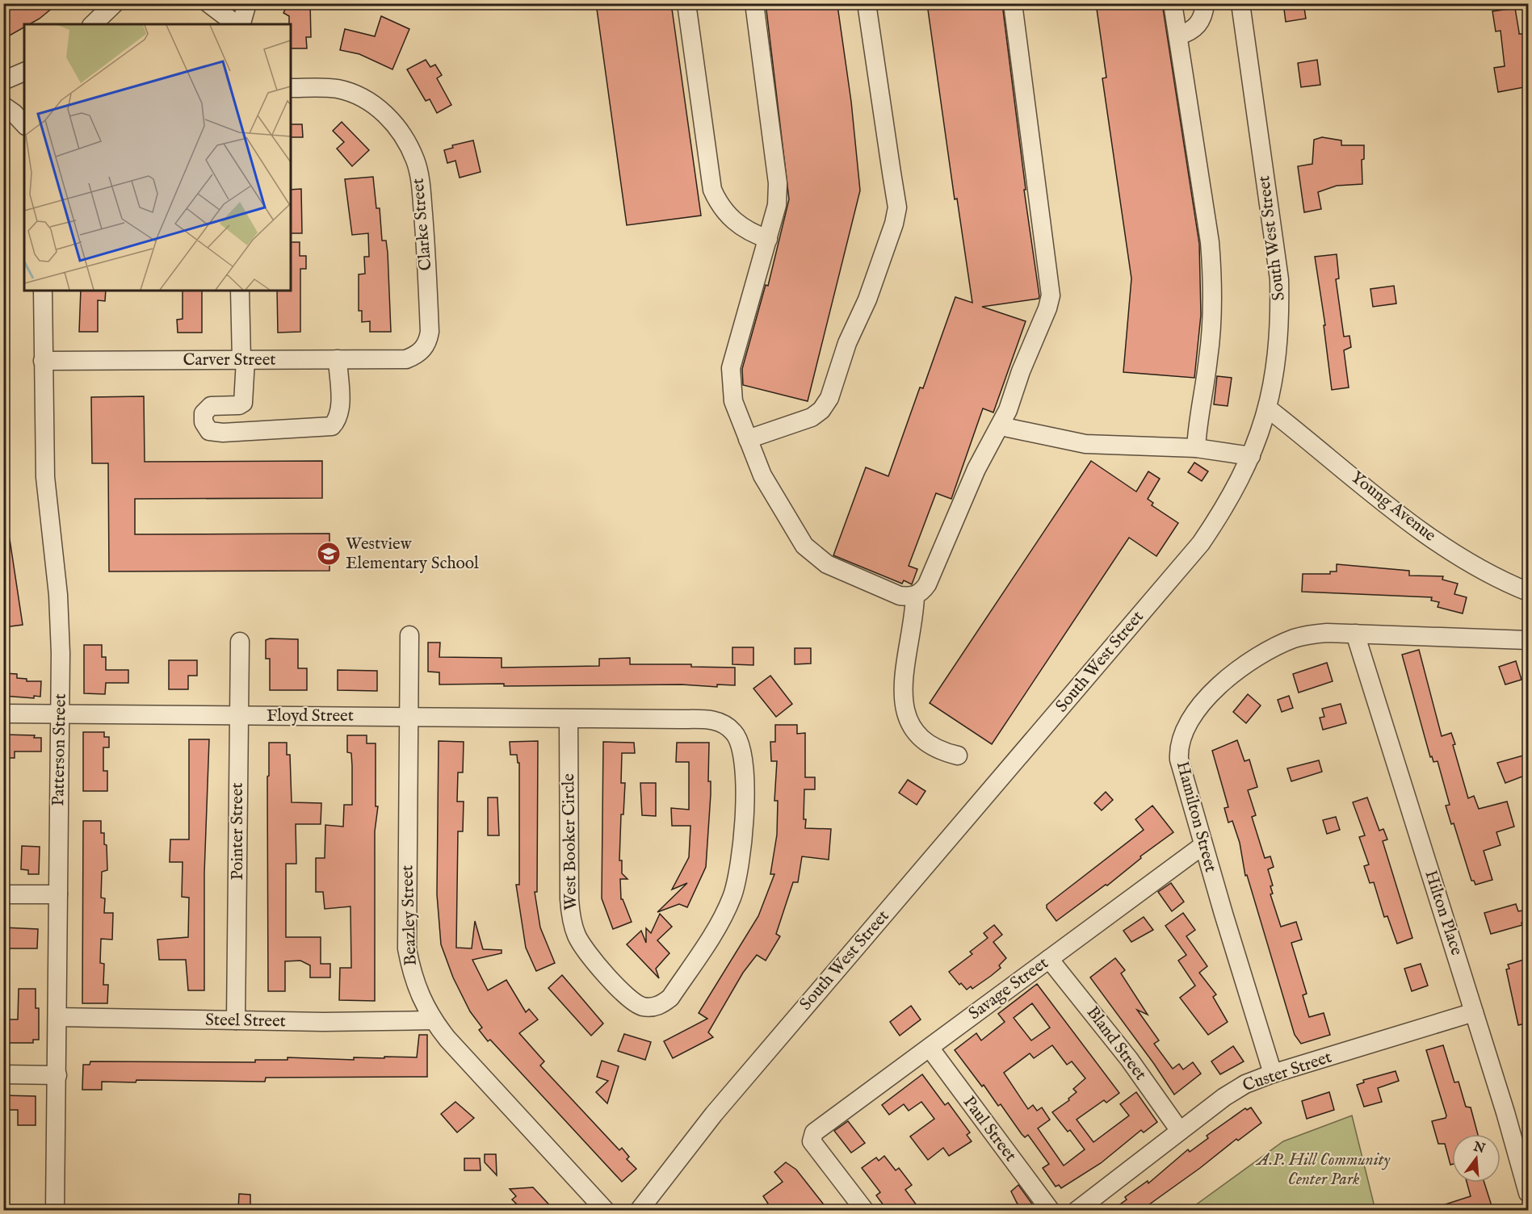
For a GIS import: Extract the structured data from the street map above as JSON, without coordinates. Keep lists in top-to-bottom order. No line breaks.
{"streets":{"street":["Clarke Street","South West Street","Carver Street","Young Avenue","Floyd Street","Patterson Street","Hamilton Street","Pointer Street","West Booker Circle","Hilton Place","Beazley Street","Savage Street","Steel Street","Bland Street","Custer Street","Paul Street"]},"crossings":[["Clarke Street","Carver Street"],["South West Street","Young Avenue"],["Carver Street","Patterson Street"],["Floyd Street","Patterson Street"],["Floyd Street","Pointer Street"],["Floyd Street","West Booker Circle"],["Floyd Street","Beazley Street"],["Patterson Street","Steel Street"],["Hamilton Street","Hilton Place"],["Hamilton Street","Savage Street"],["Hamilton Street","Custer Street"],["Pointer Street","Steel Street"],["Hilton Place","Custer Street"],["Beazley Street","Steel Street"],["Savage Street","Bland Street"],["Savage Street","Paul Street"],["Bland Street","Custer Street"]],"parks":["A.P. Hill Community Center Park"],"places":{"school or university":["Westview Elementary School"]},"north":"top"}
